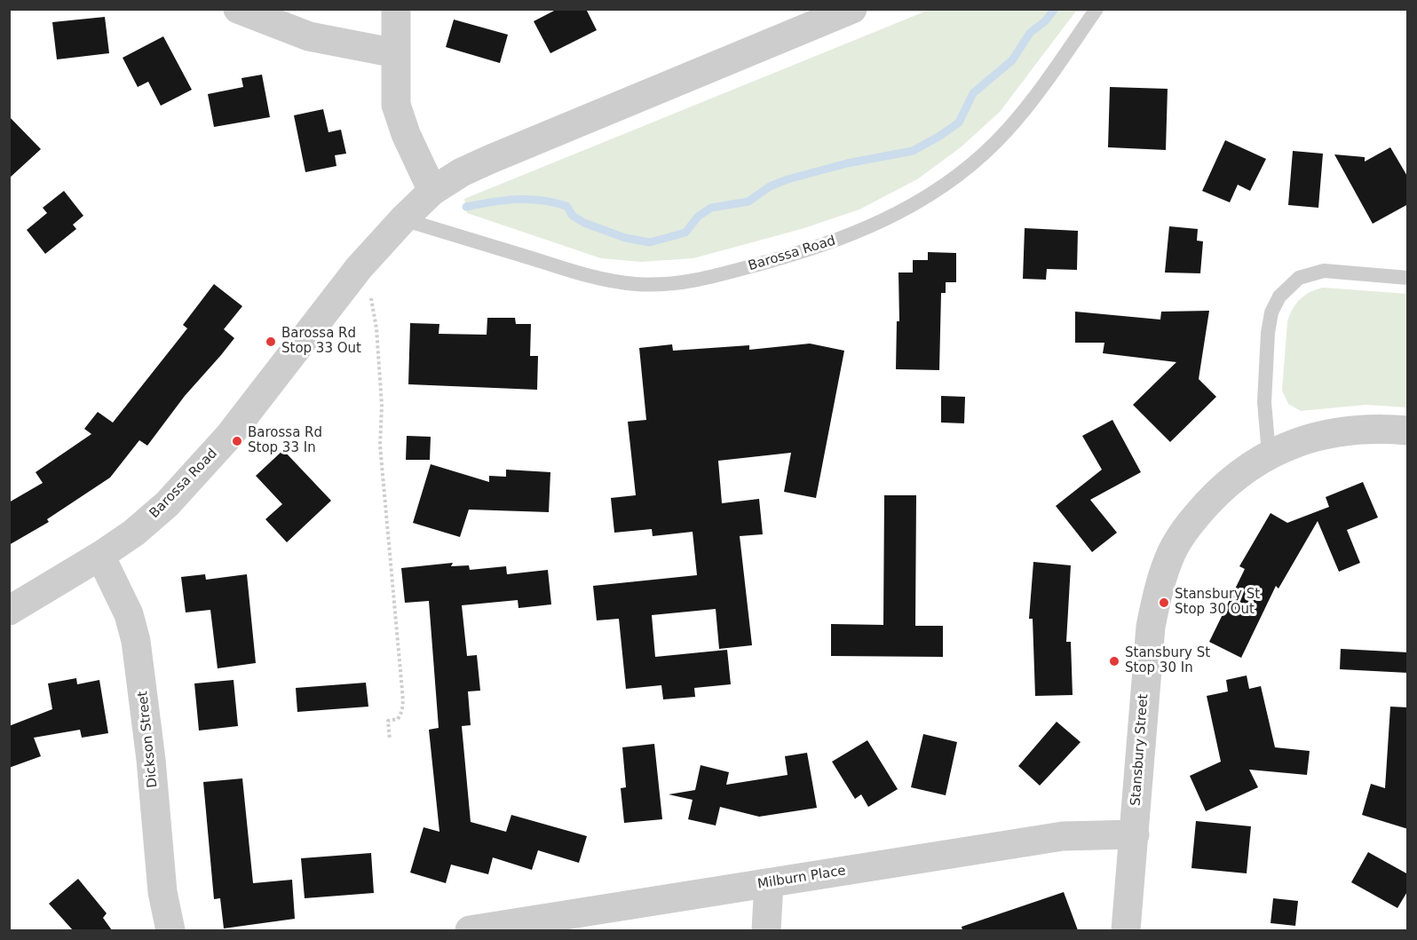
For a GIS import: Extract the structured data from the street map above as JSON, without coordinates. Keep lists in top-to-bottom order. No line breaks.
{"streets":{"street":["Barossa Road","Dickson Street","Stansbury Street","Milburn Place"]},"crossings":[["Barossa Road","Dickson Street"],["Stansbury Street","Milburn Place"]],"places":["Barossa Rd Stop 33 Out","Barossa Rd Stop 33 In","Stansbury St Stop 30 Out","Stansbury St Stop 30 In"]}
